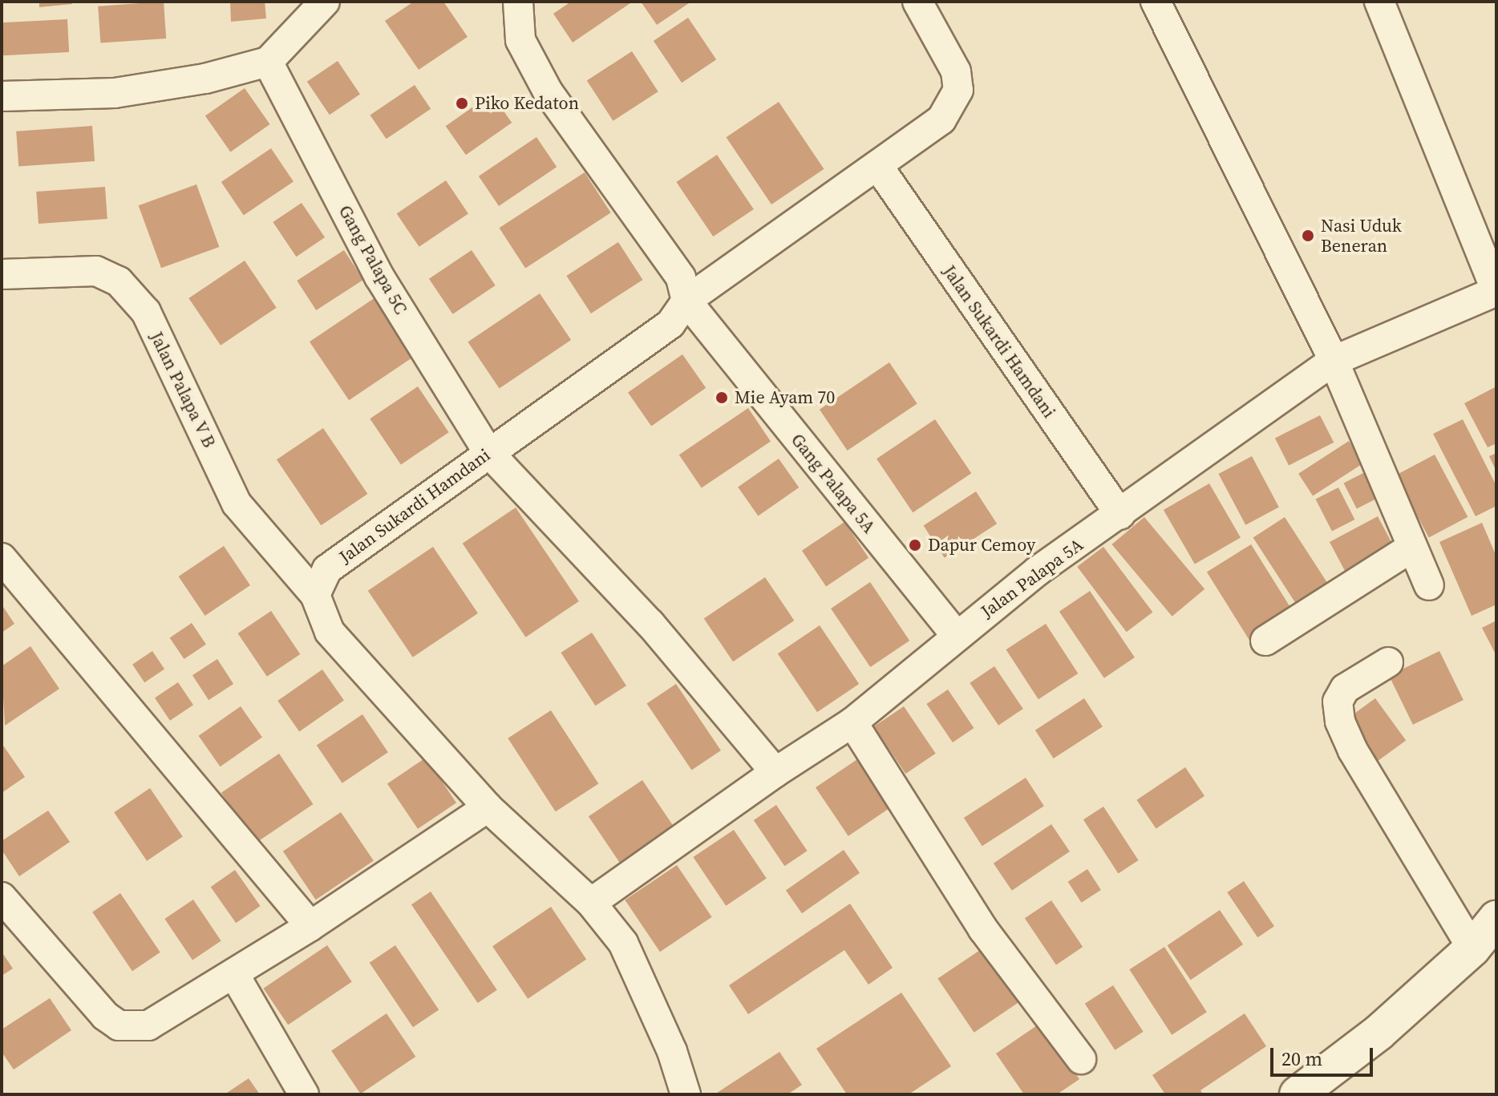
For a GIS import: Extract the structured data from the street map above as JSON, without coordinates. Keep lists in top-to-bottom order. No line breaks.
{"streets":{"street":["Gang Palapa 5C","Jalan Sukardi Hamdani","Jalan Palapa V B","Gang Palapa 5A","Jalan Palapa 5A"]},"crossings":[["Gang Palapa 5C","Jalan Sukardi Hamdani"],["Gang Palapa 5C","Jalan Palapa 5A"],["Jalan Sukardi Hamdani","Jalan Palapa V B"],["Jalan Sukardi Hamdani","Gang Palapa 5A"],["Jalan Sukardi Hamdani","Jalan Palapa 5A"],["Gang Palapa 5A","Jalan Palapa 5A"]],"places":["Piko Kedaton","Nasi Uduk Beneran","Mie Ayam 70","Dapur Cemoy"],"scale_bar":"20 m"}
